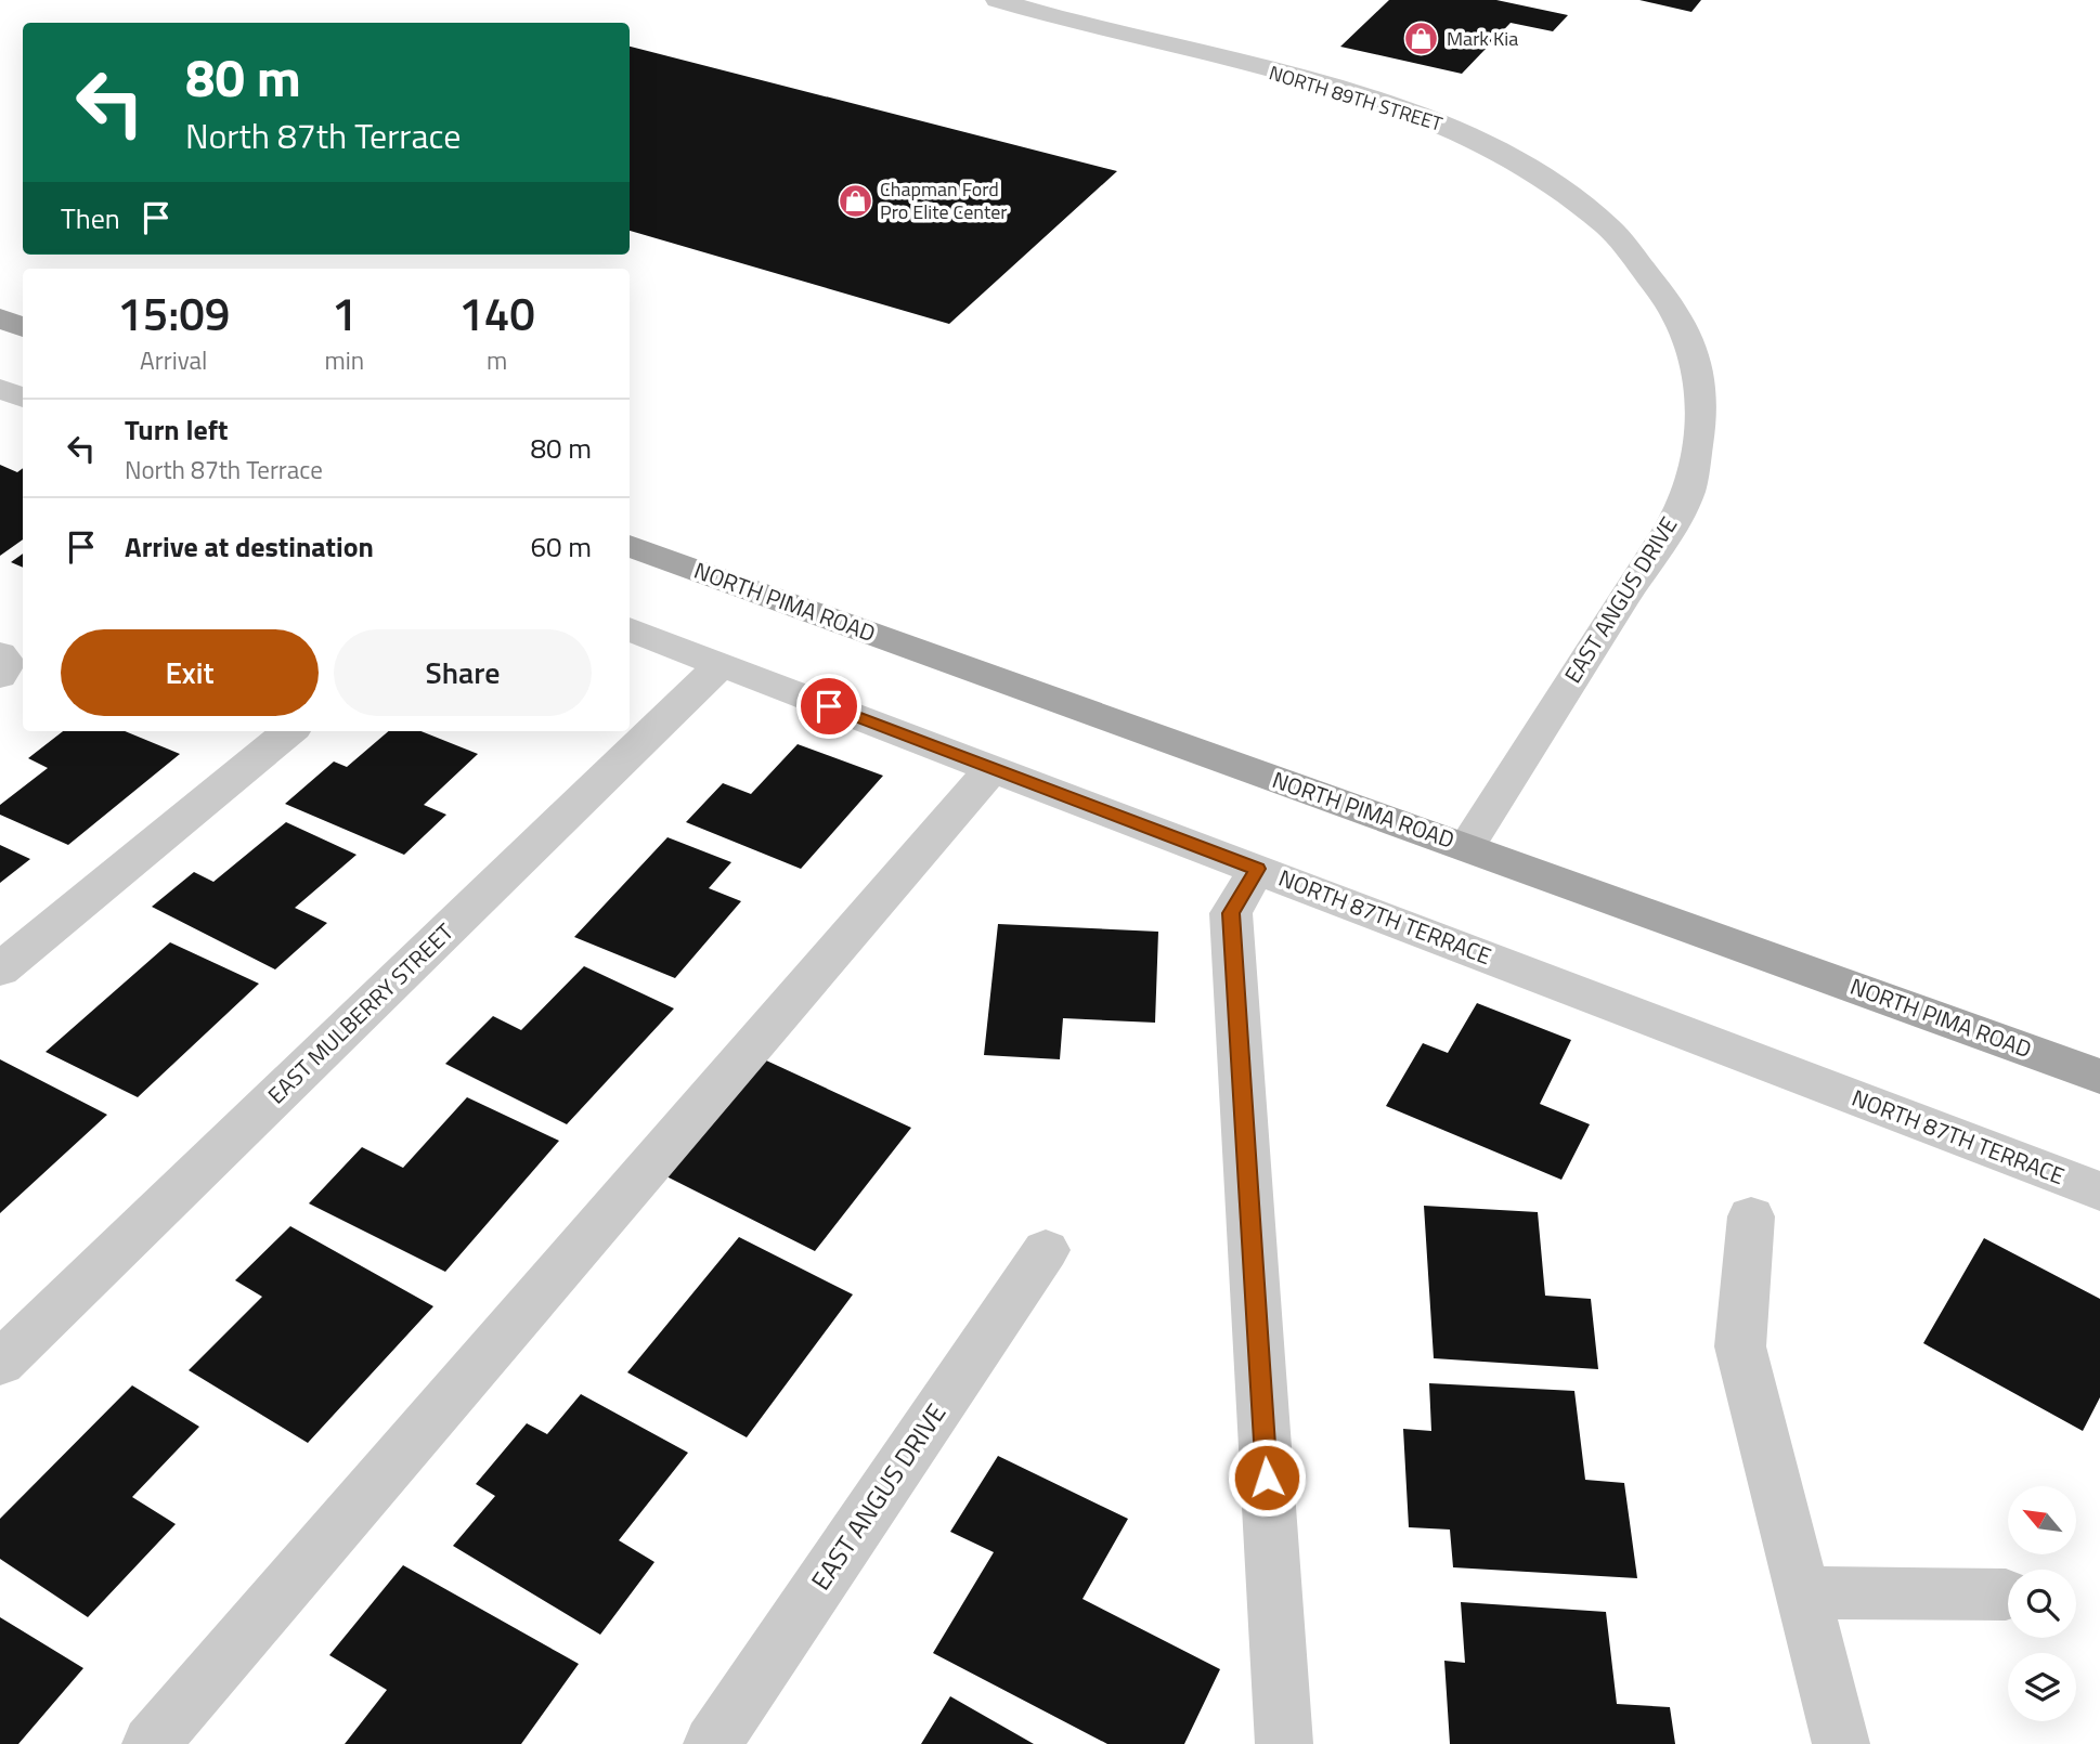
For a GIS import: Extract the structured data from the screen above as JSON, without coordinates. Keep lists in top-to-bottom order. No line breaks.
{"streets":{"main road":["NORTH PIMA ROAD"],"street":["NORTH 89TH STREET","EAST ANGUS DRIVE","NORTH 87TH TERRACE","EAST MULBERRY STREET"]},"crossings":[["NORTH 89TH STREET","EAST ANGUS DRIVE"],["EAST ANGUS DRIVE","NORTH PIMA ROAD"],["NORTH 87TH TERRACE","EAST MULBERRY STREET"]],"places":{"shop":["Mark Kia","Chapman Ford Pro Elite Center"]},"north":"top left","page":{"turn":["80 m","North 87th Terrace"],"then":"Then","eta":["15:09","Arrival","1","min","140","m"],"list":[{"name":"Turn left","note":"North 87th Terrace","value":"80 m"},{"name":"Arrive at destination","value":"60 m"}],"buttons":["Exit","Share"]}}
